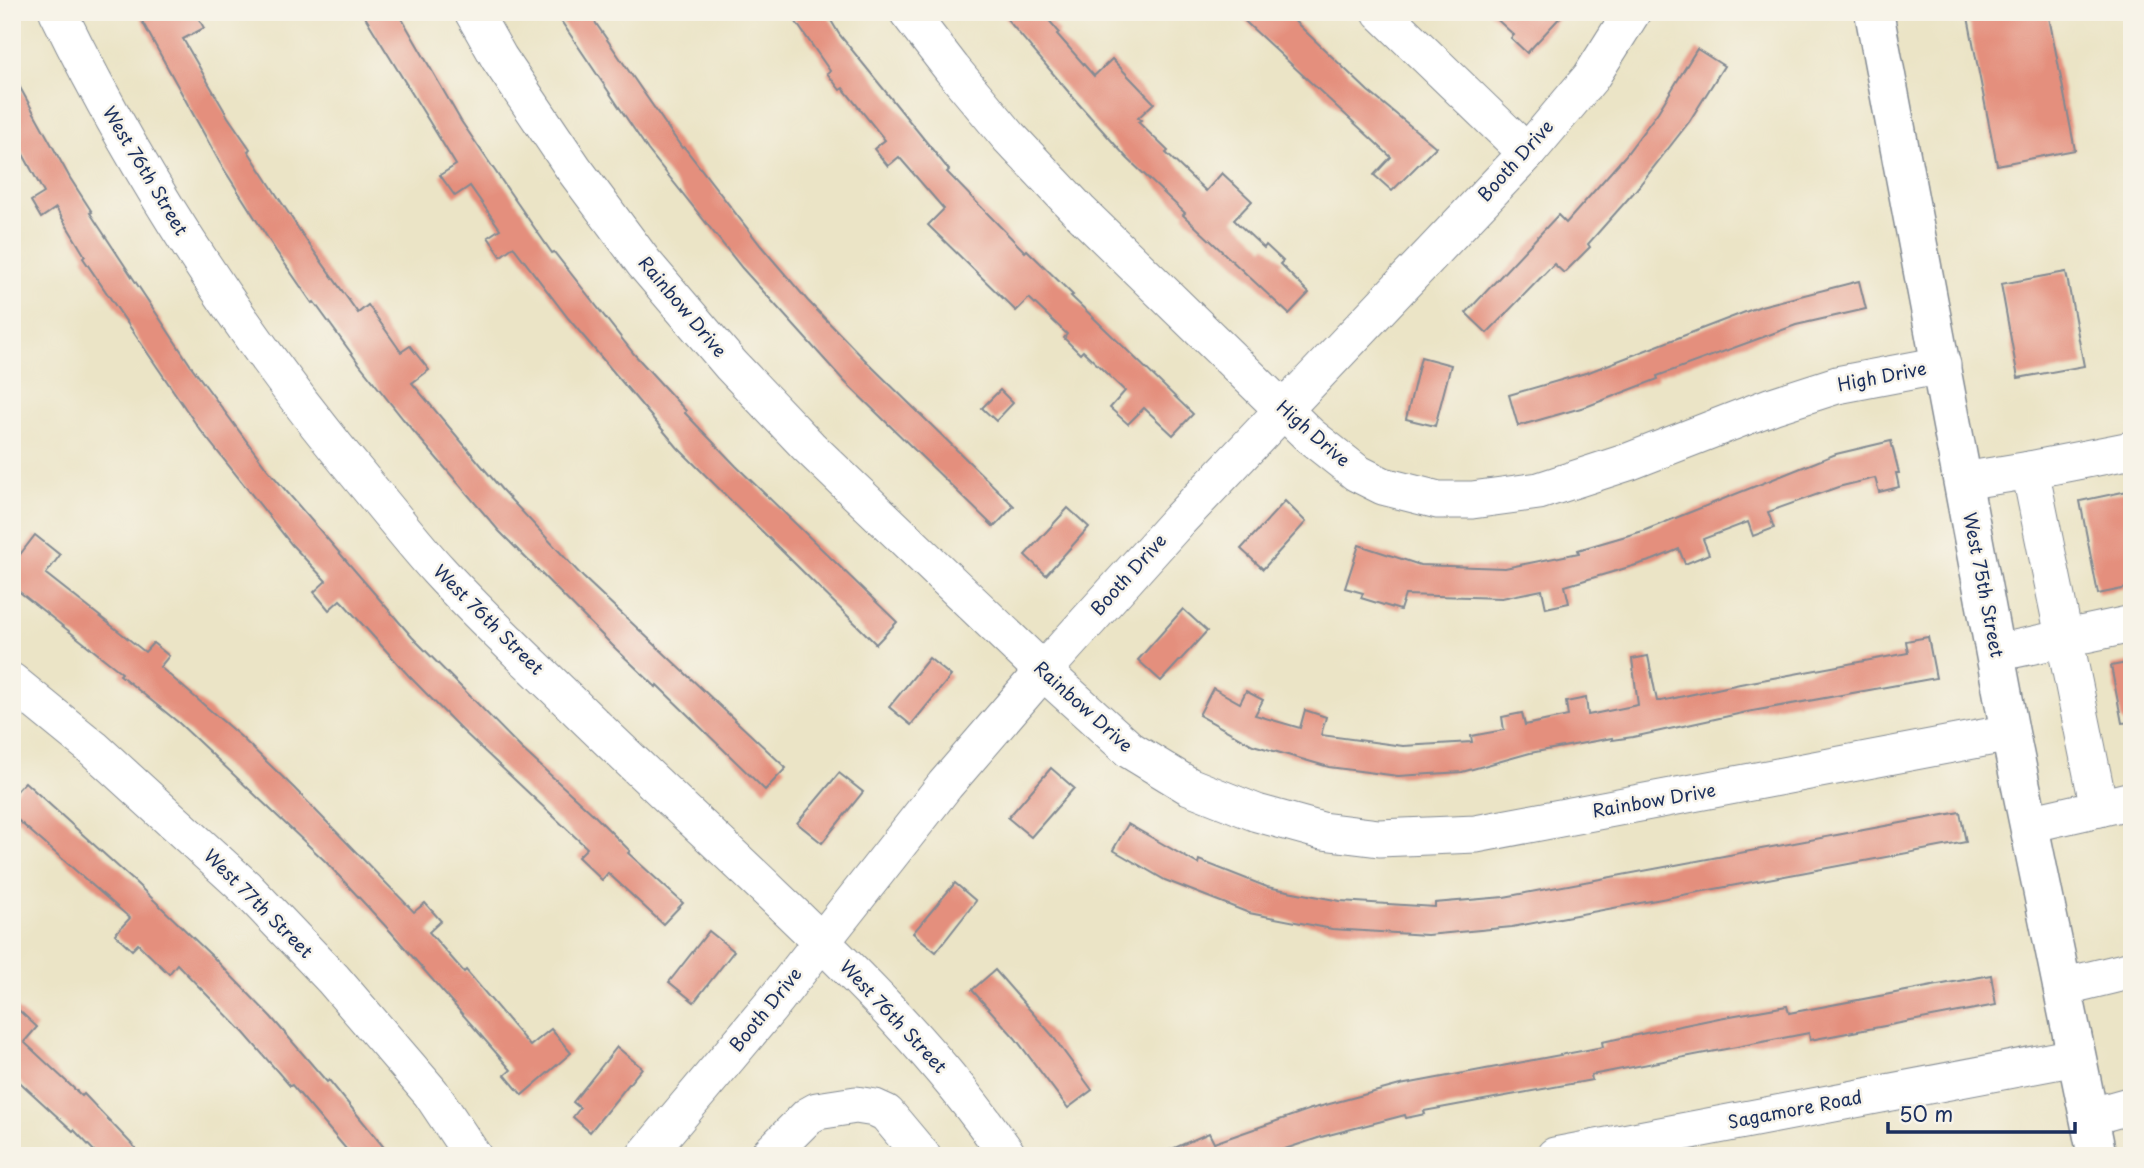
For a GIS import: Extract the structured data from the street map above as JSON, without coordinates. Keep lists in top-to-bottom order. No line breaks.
{"streets":{"main road":["West 75th Street"],"street":["Booth Drive","West 76th Street","Rainbow Drive","High Drive","West 77th Street","Sagamore Road"]},"crossings":[["Booth Drive","West 76th Street"],["Booth Drive","Rainbow Drive"],["Booth Drive","High Drive"],["Rainbow Drive","West 75th Street"],["High Drive","West 75th Street"],["West 75th Street","Sagamore Road"]],"scale_bar":"50 m"}
